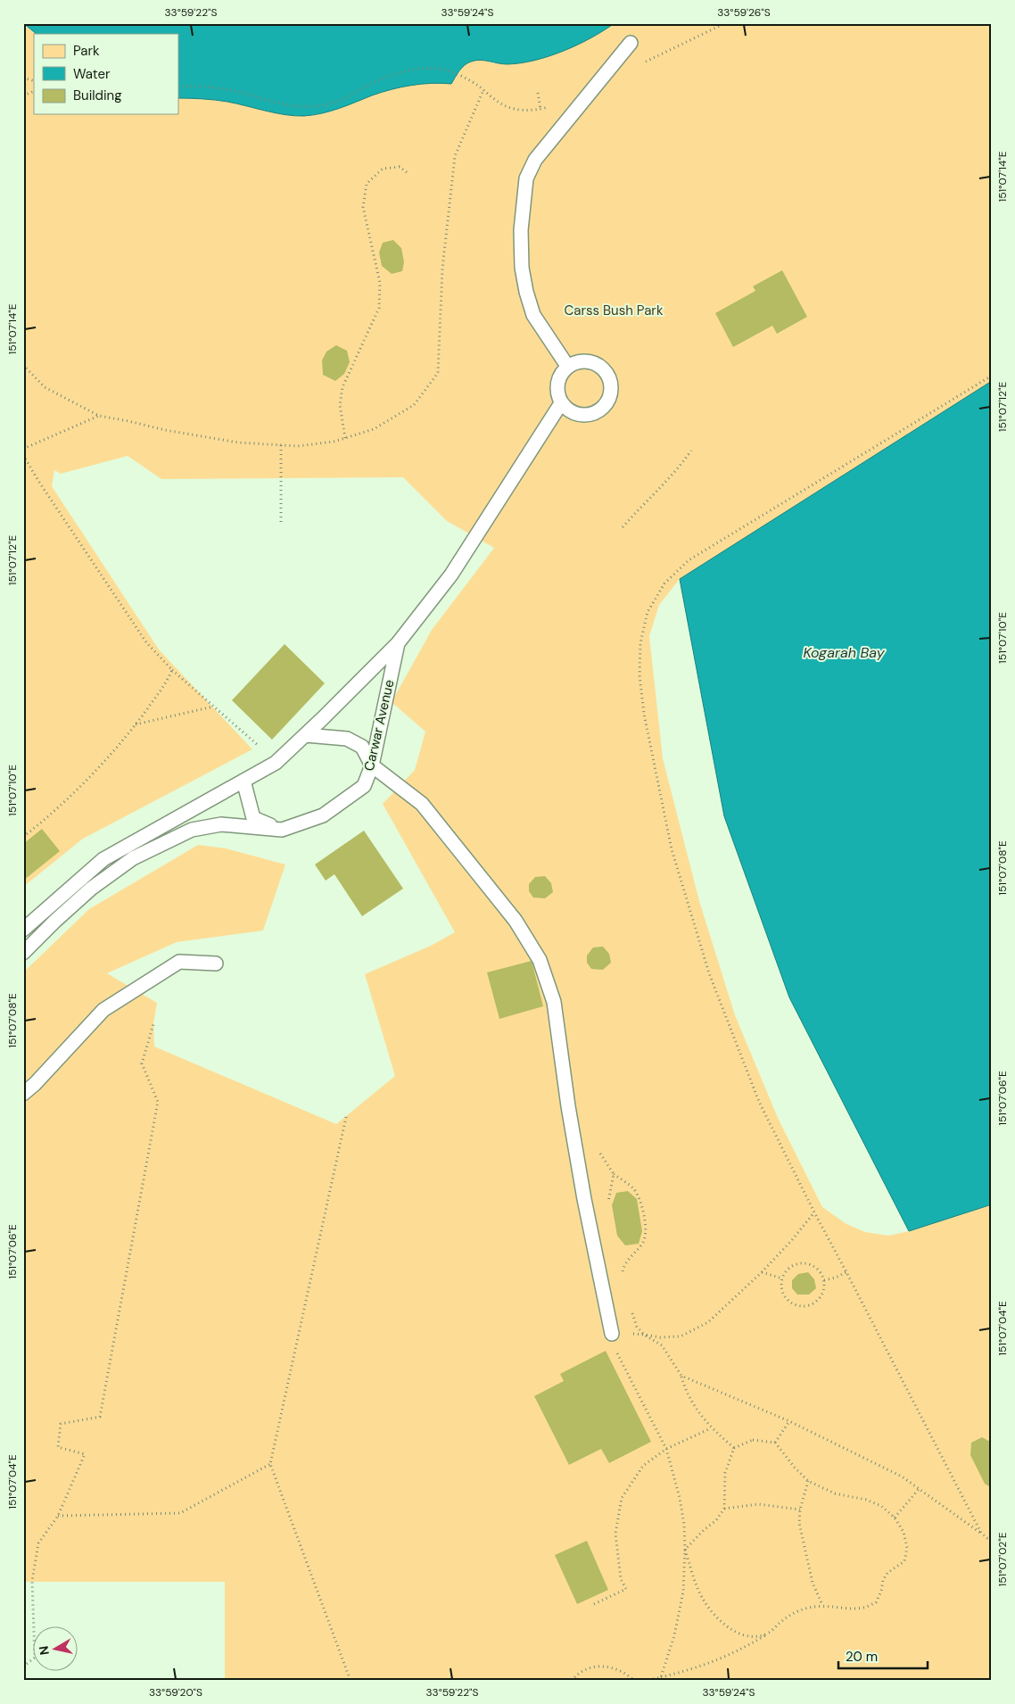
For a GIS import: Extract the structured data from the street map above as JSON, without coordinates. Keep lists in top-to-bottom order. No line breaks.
{"streets":{"lane":["Carwar Avenue"]},"water":["Kogarah Bay"],"parks":["Carss Bush Park"],"legend":["Park","Water","Building"],"scale_bar":"20 m","north":"left","coordinates":["33°59'22\"S","33°59'24\"S","33°59'26\"S","151°07'14\"E","151°07'12\"E","151°07'10\"E","151°07'08\"E","151°07'06\"E","151°07'04\"E","151°07'02\"E","33°59'20\"S"]}
